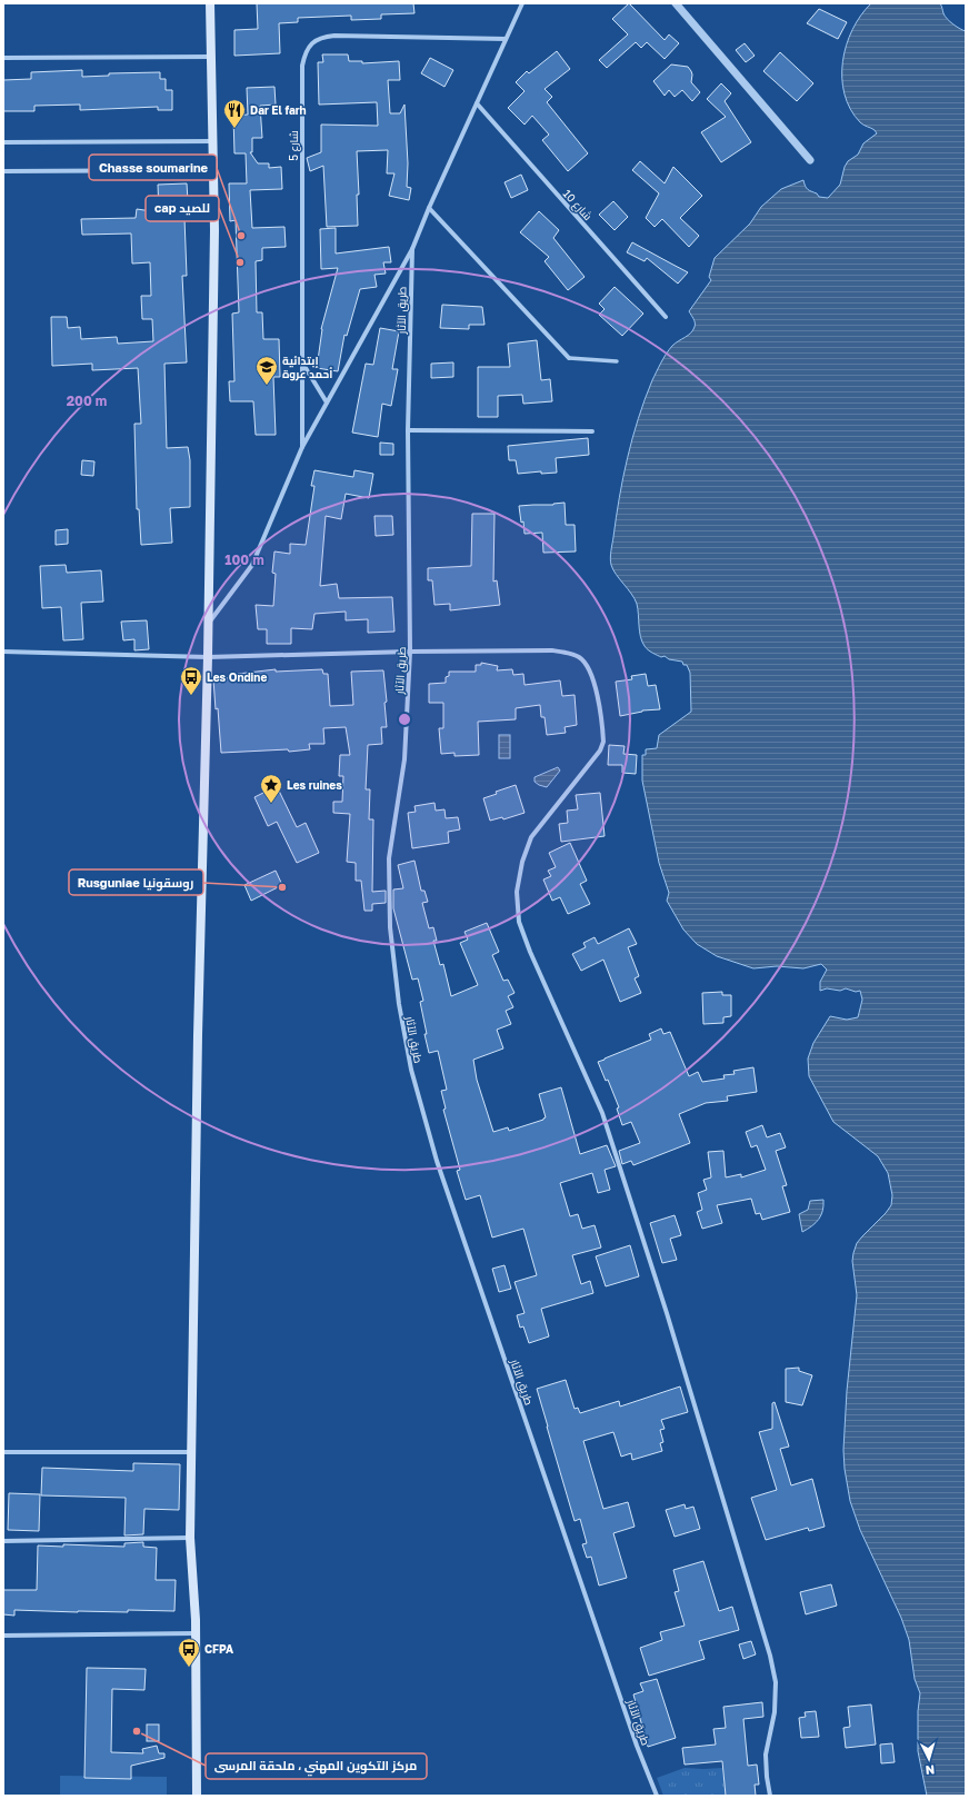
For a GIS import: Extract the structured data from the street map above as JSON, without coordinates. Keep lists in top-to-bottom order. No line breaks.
{"streets":{"street":["شارع 5","شارع 10","طريق الآثار"]},"places":{"restaurant":["Dar El farh"],"other":["Chasse soumarine","cap للصيد","Rusguniae روسقونيا","مركز التكوين المهني ، ملحقة المرسى"],"school or university":["إبتدائية أحمد عروة"],"bus stop":["Les Ondine","CFPA"],"place":["Les ruines"]},"north":"bottom","rings":["200 m","100 m"]}
